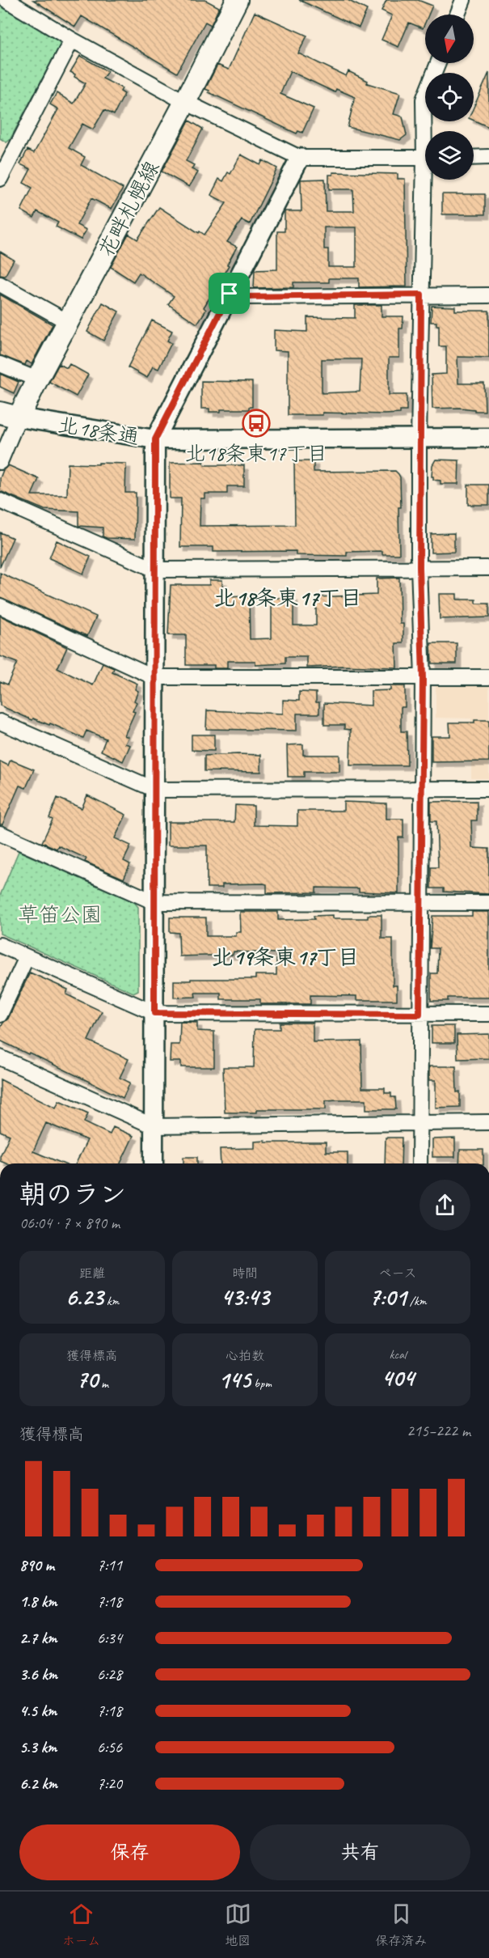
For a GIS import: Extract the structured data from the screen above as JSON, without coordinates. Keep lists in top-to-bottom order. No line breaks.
{"streets":{"main road":["花畔札幌線"],"street":["北18条通"]},"crossings":[["花畔札幌線","北18条通"]],"districts":["北18条東17丁目","北19条東17丁目"],"parks":["草笛公園"],"places":{"bus stop":["北18条東17丁目"]},"north":"bottom","page":{"heading":["朝のラン","06:04 · 7 × 890 m"],"stats":[["距離","6.23 km"],["時間","43:43"],["ペース","7:01 /km"],["獲得標高","70 m"],["心拍数","145 bpm"],["kcal","404"]],"chart":["獲得標高","215–222 m"],"list":[{"name":"890 m","note":"7:11"},{"name":"1.8 km","note":"7:18"},{"name":"2.7 km","note":"6:34"},{"name":"3.6 km","note":"6:28"},{"name":"4.5 km","note":"7:18"},{"name":"5.3 km","note":"6:56"},{"name":"6.2 km","note":"7:20"}],"buttons":["保存","共有"],"tabs":["ホーム","地図","保存済み"]}}
